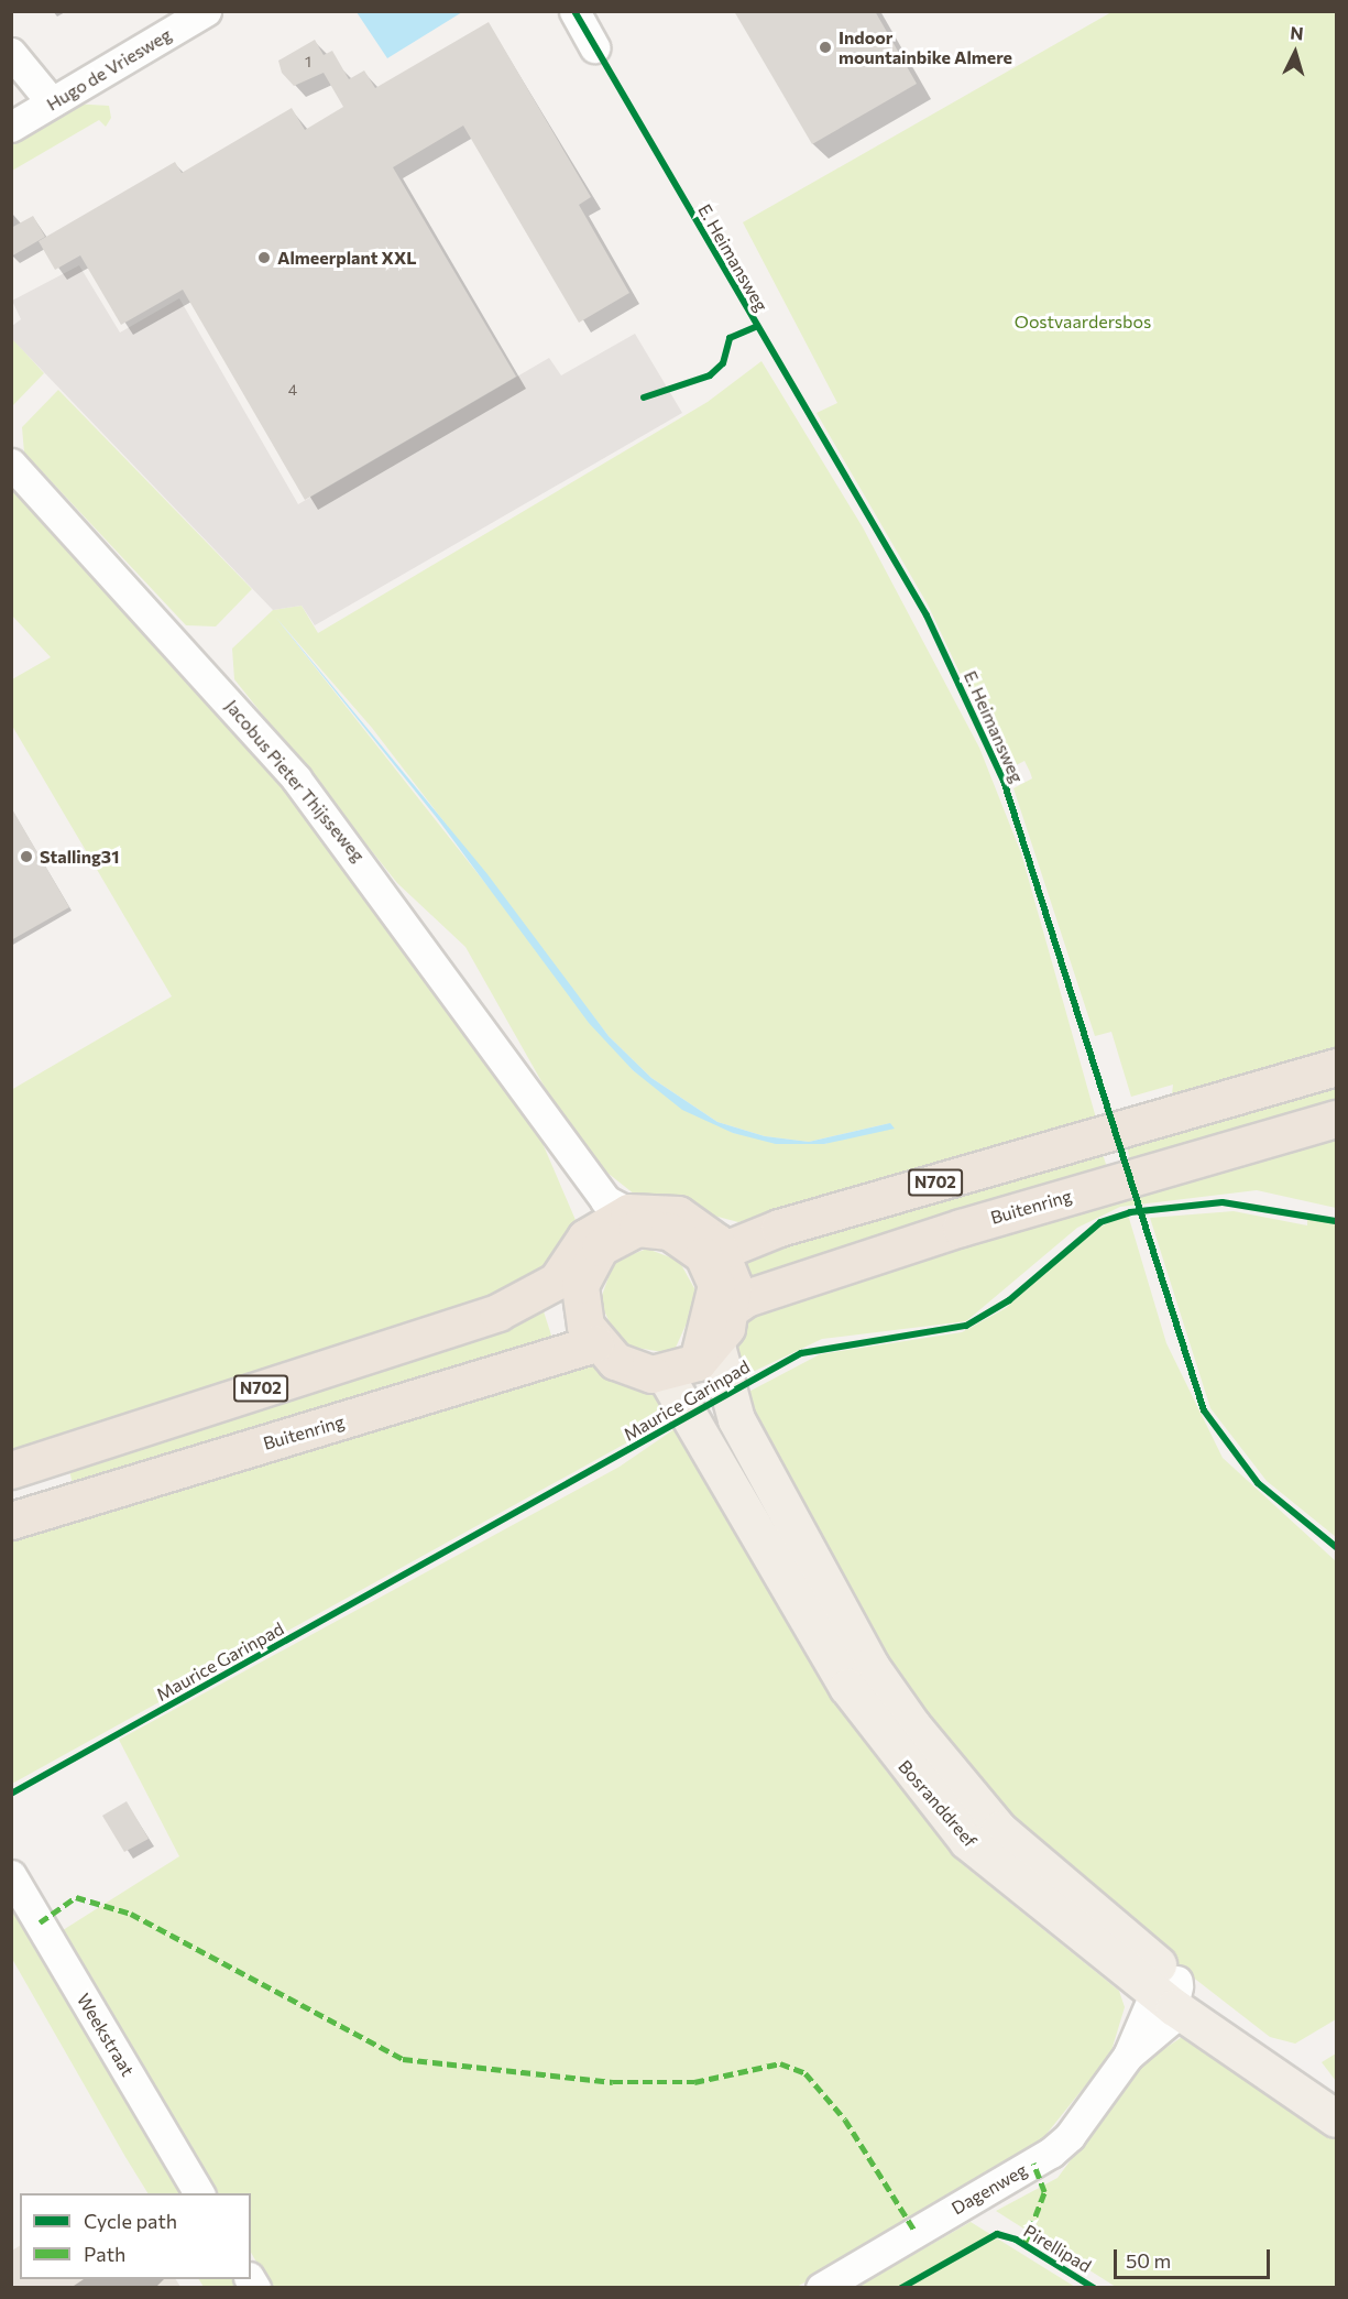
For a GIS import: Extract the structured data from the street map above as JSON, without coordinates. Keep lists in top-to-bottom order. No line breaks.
{"streets":{"highway":["N702","Buitenring"],"main road":["Bosranddreef"],"street":["Hugo de Vriesweg","Jacobus Pieter Thijsseweg","Weekstraat","Dagenweg"],"cycle path":["E. Heimansweg","Maurice Garinpad","Pirellipad"]},"crossings":[["Jacobus Pieter Thijsseweg","N702"],["Jacobus Pieter Thijsseweg","Buitenring"],["Jacobus Pieter Thijsseweg","Bosranddreef"],["N702","Buitenring"],["N702","Bosranddreef"],["Buitenring","Bosranddreef"],["Bosranddreef","Dagenweg"]],"parks":["Oostvaardersbos"],"places":["Indoor mountainbike Almere","Almeerplant XXL","Stalling31"],"house_numbers":["1","4"],"legend":["Cycle path","Path"],"scale_bar":"50 m","north":"top"}
